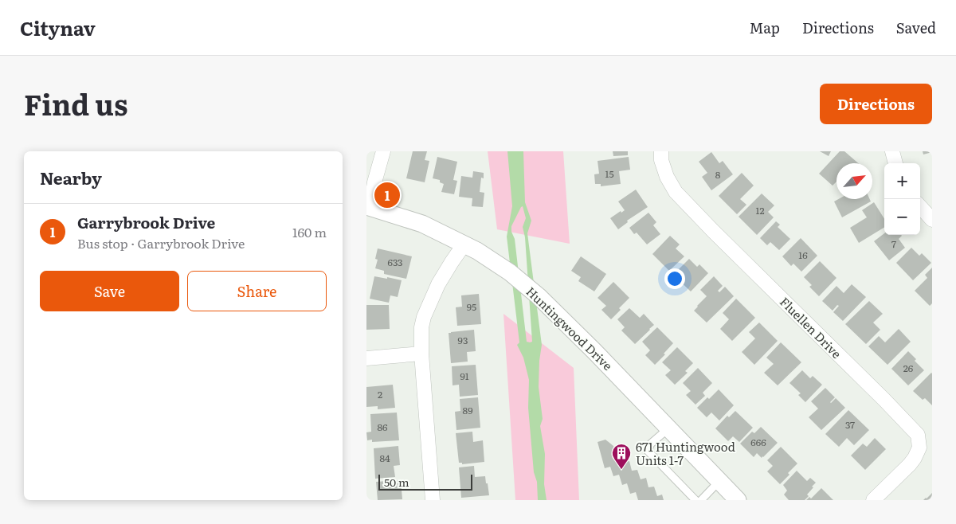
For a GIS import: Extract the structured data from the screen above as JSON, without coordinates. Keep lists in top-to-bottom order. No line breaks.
{"streets":{"street":["Fluellen Drive","Huntingwood Drive"]},"places":{"building":["671 Huntingwood Units 1-7"]},"house_numbers":["15","8","12","7","16","633","95","93","26","91","2","89","37","86","666","84"],"scale_bar":"50 m","north":"top right","page":{"header":"Citynav","nav":["Map","Directions","Saved"],"title":"Find us","buttons":["Directions",["Save","Share"]],"heading":"Nearby","map_buttons":["+","−"],"pins":"1","list":[{"mark":"1","name":"Garrybrook Drive","note":"Bus stop · Garrybrook Drive","value":"160 m"}],"scale":"50 m"}}
